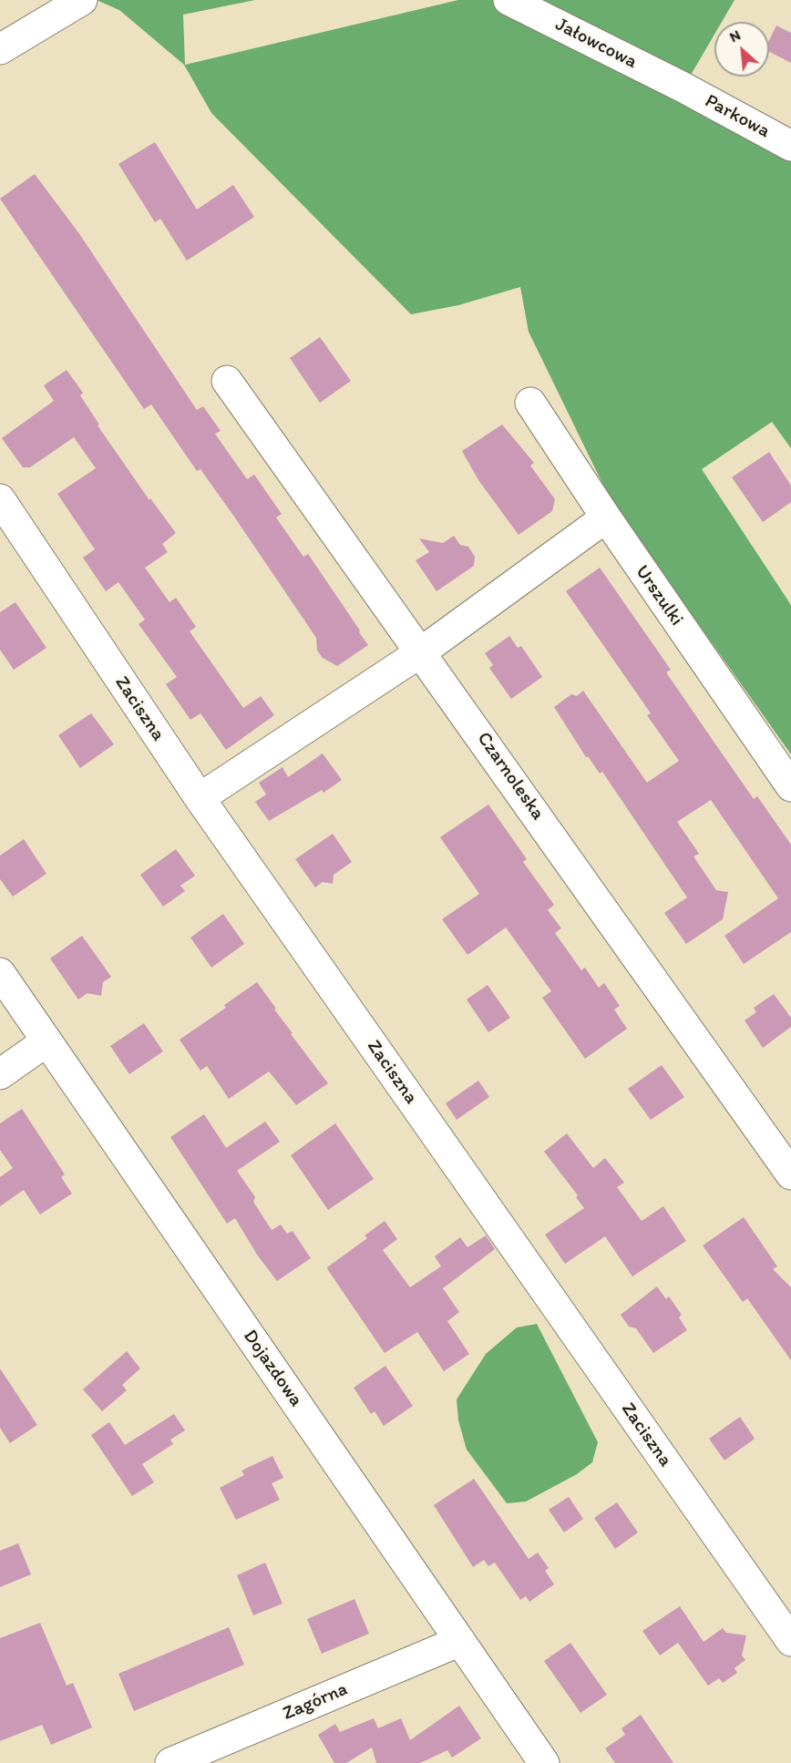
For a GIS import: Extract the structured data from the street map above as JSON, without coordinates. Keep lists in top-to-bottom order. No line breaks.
{"streets":{"street":["Jałowcowa","Parkowa","Urszulki","Zaciszna","Czarnoleska","Dojazdowa","Zagórna"]},"crossings":[["Jałowcowa","Parkowa"],["Dojazdowa","Zagórna"]],"north":"top left"}
